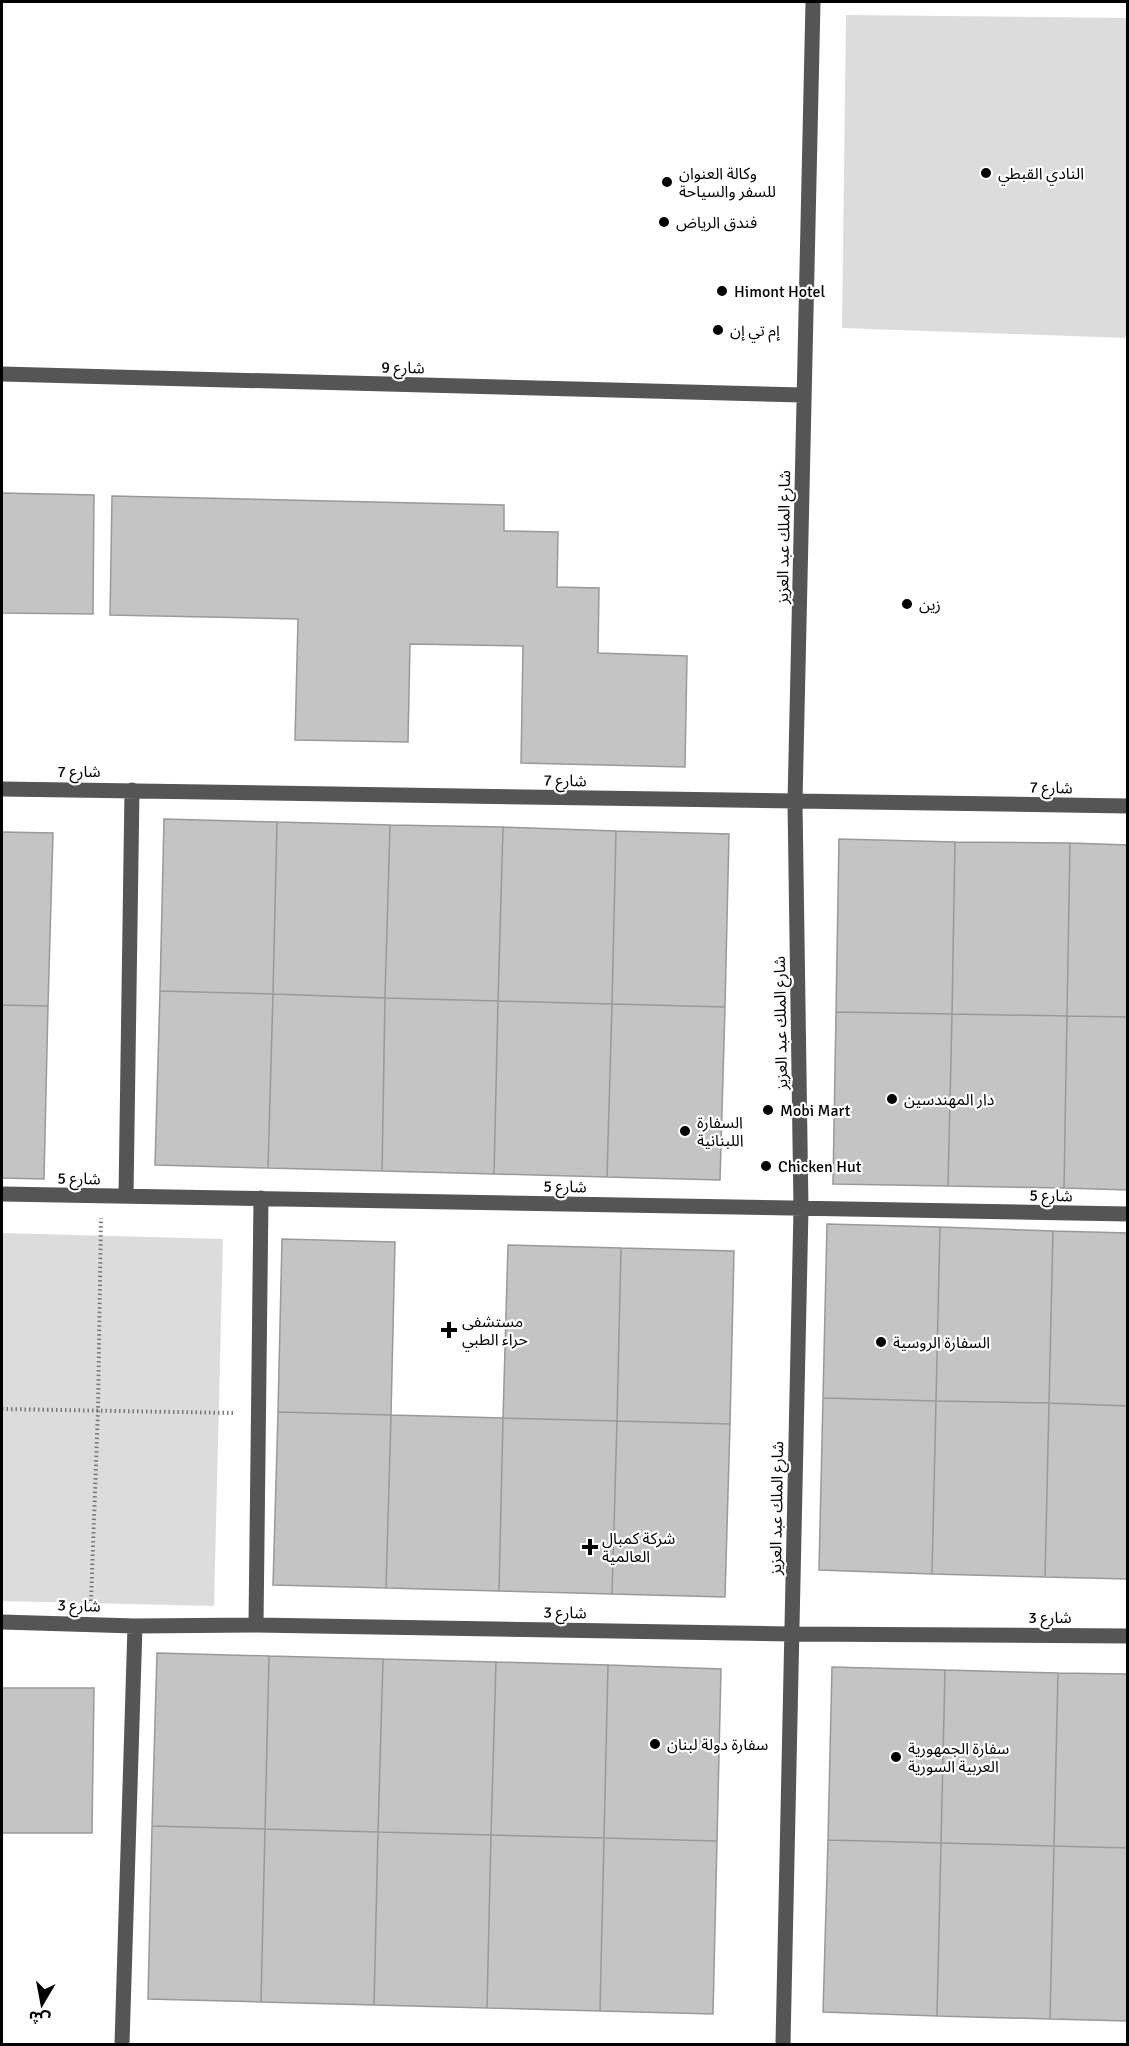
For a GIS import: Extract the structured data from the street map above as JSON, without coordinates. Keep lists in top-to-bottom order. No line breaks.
{"streets":{"street":["شارع 9","شارع الملك عبد العزيز","شارع 7","شارع 5","شارع 3"]},"crossings":[["شارع 9","شارع الملك عبد العزيز"],["شارع الملك عبد العزيز","شارع 7"],["شارع الملك عبد العزيز","شارع 5"],["شارع الملك عبد العزيز","شارع 3"]],"places":{"other":["النادي القبطي","وكالة العنوان للسفر والسياحة","فندق الرياض","Himont Hotel","إم تي إن","زين","دار المهندسين","Mobi Mart","السفارة اللبنانية","Chicken Hut","السفارة الروسية","سفارة دولة لبنان","سفارة الجمهورية العربية السورية"],"health":["مستشفى حراء الطبي","شركة كمبال العالمية"]},"north":"bottom"}
